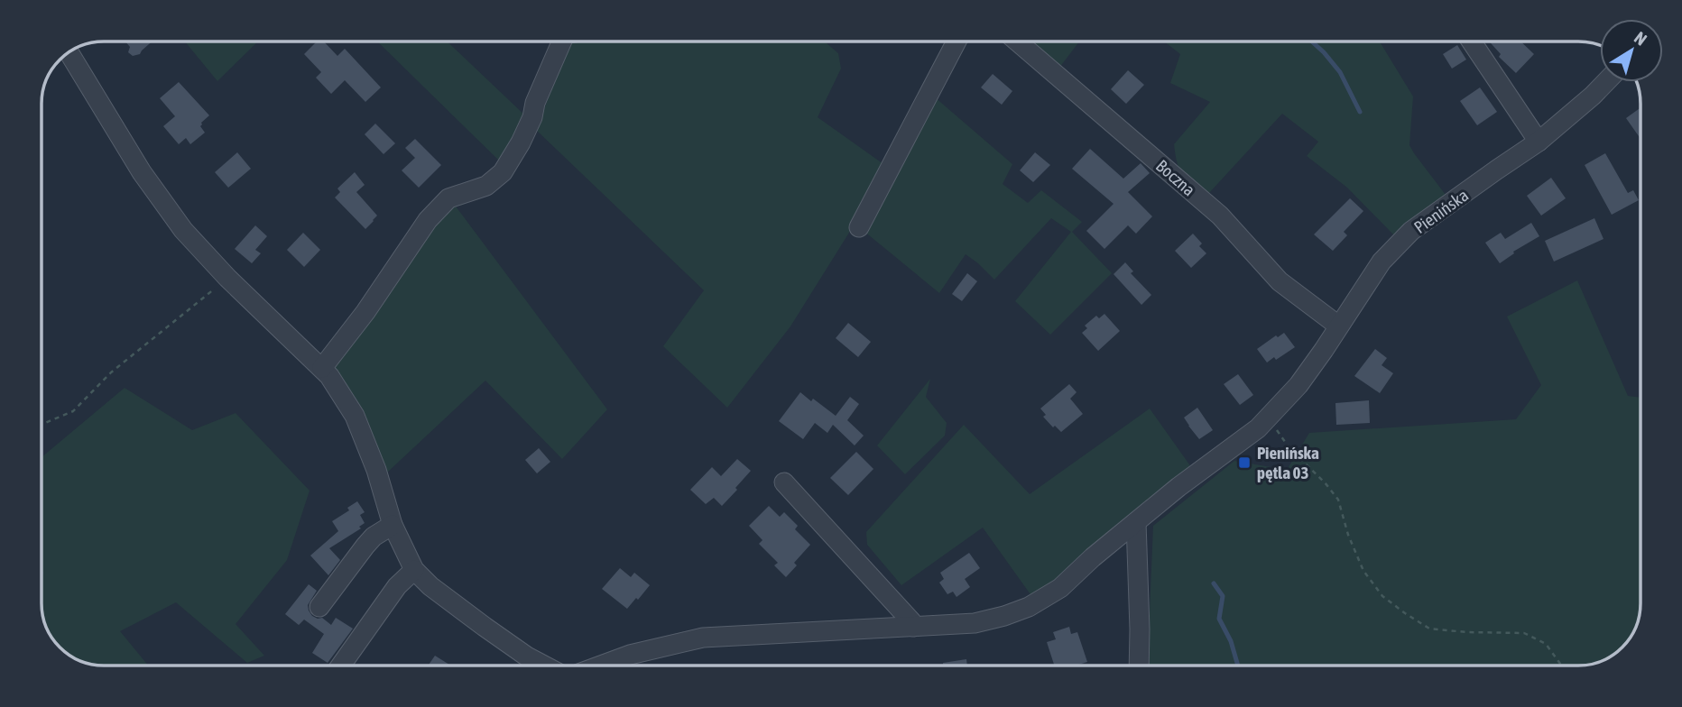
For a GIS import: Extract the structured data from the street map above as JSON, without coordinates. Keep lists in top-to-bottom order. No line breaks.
{"streets":{"street":["Boczna","Pienińska"]},"crossings":[["Boczna","Pienińska"]],"places":{"transit":["Pienińska pętla 03"]},"north":"top right"}
